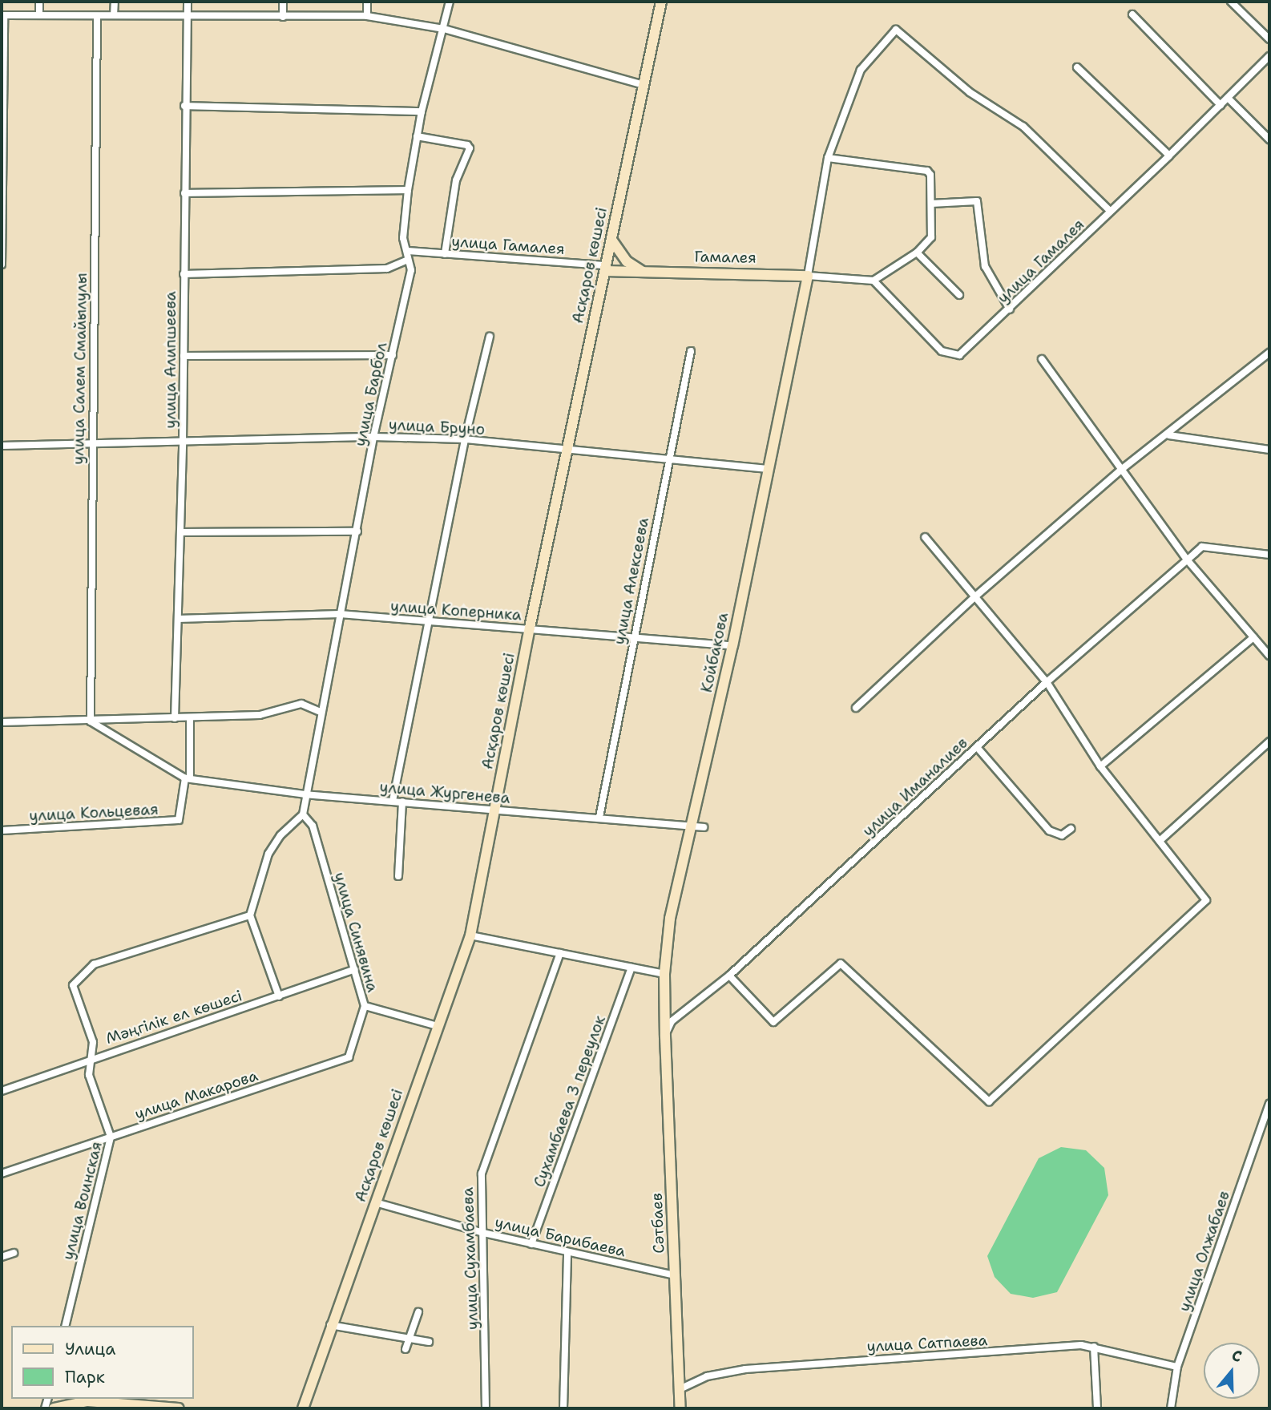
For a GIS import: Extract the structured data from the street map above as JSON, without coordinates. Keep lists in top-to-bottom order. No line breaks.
{"streets":{"street":["улица Гамалея","Гамалея","Асқаров көшесі","улица Алипшеева","улица Салем Смайылулы","улица Барбол","улица Бруно","улица Алексеева","улица Коперника","Койбакова","улица Иманалиев","улица Жургенева","улица Кольцевая","улица Синявина","Мәңгілік ел көшесі","улица Макарова","Сухамбаева 3 переулок","улица Воинская","Сәтбаев","улица Барибаева","улица Олжабаев","улица Сухамбаева","улица Сатпаева"]},"crossings":[["улица Гамалея","Гамалея"],["улица Гамалея","Асқаров көшесі"],["улица Гамалея","улица Барбол"],["Гамалея","Асқаров көшесі"],["Гамалея","Койбакова"],["Асқаров көшесі","улица Бруно"],["Асқаров көшесі","улица Коперника"],["Асқаров көшесі","улица Жургенева"],["Асқаров көшесі","улица Синявина"],["Асқаров көшесі","улица Барибаева"],["улица Алипшеева","улица Бруно"],["улица Алипшеева","улица Коперника"],["улица Салем Смайылулы","улица Бруно"],["улица Барбол","улица Бруно"],["улица Барбол","улица Коперника"],["улица Барбол","улица Жургенева"],["улица Бруно","улица Алексеева"],["улица Бруно","Койбакова"],["улица Алексеева","улица Коперника"],["улица Алексеева","улица Жургенева"],["улица Коперника","Койбакова"],["Койбакова","улица Иманалиев"],["Койбакова","улица Жургенева"],["Койбакова","Сәтбаев"],["улица Иманалиев","Сәтбаев"],["улица Жургенева","улица Кольцевая"],["улица Синявина","Мәңгілік ел көшесі"],["улица Синявина","улица Макарова"],["Мәңгілік ел көшесі","улица Воинская"],["улица Макарова","улица Воинская"],["Сухамбаева 3 переулок","улица Барибаева"],["Сәтбаев","улица Барибаева"],["Сәтбаев","улица Сатпаева"],["улица Барибаева","улица Сухамбаева"],["улица Олжабаев","улица Сатпаева"]],"legend":["Улица","Парк"],"north":"top"}
